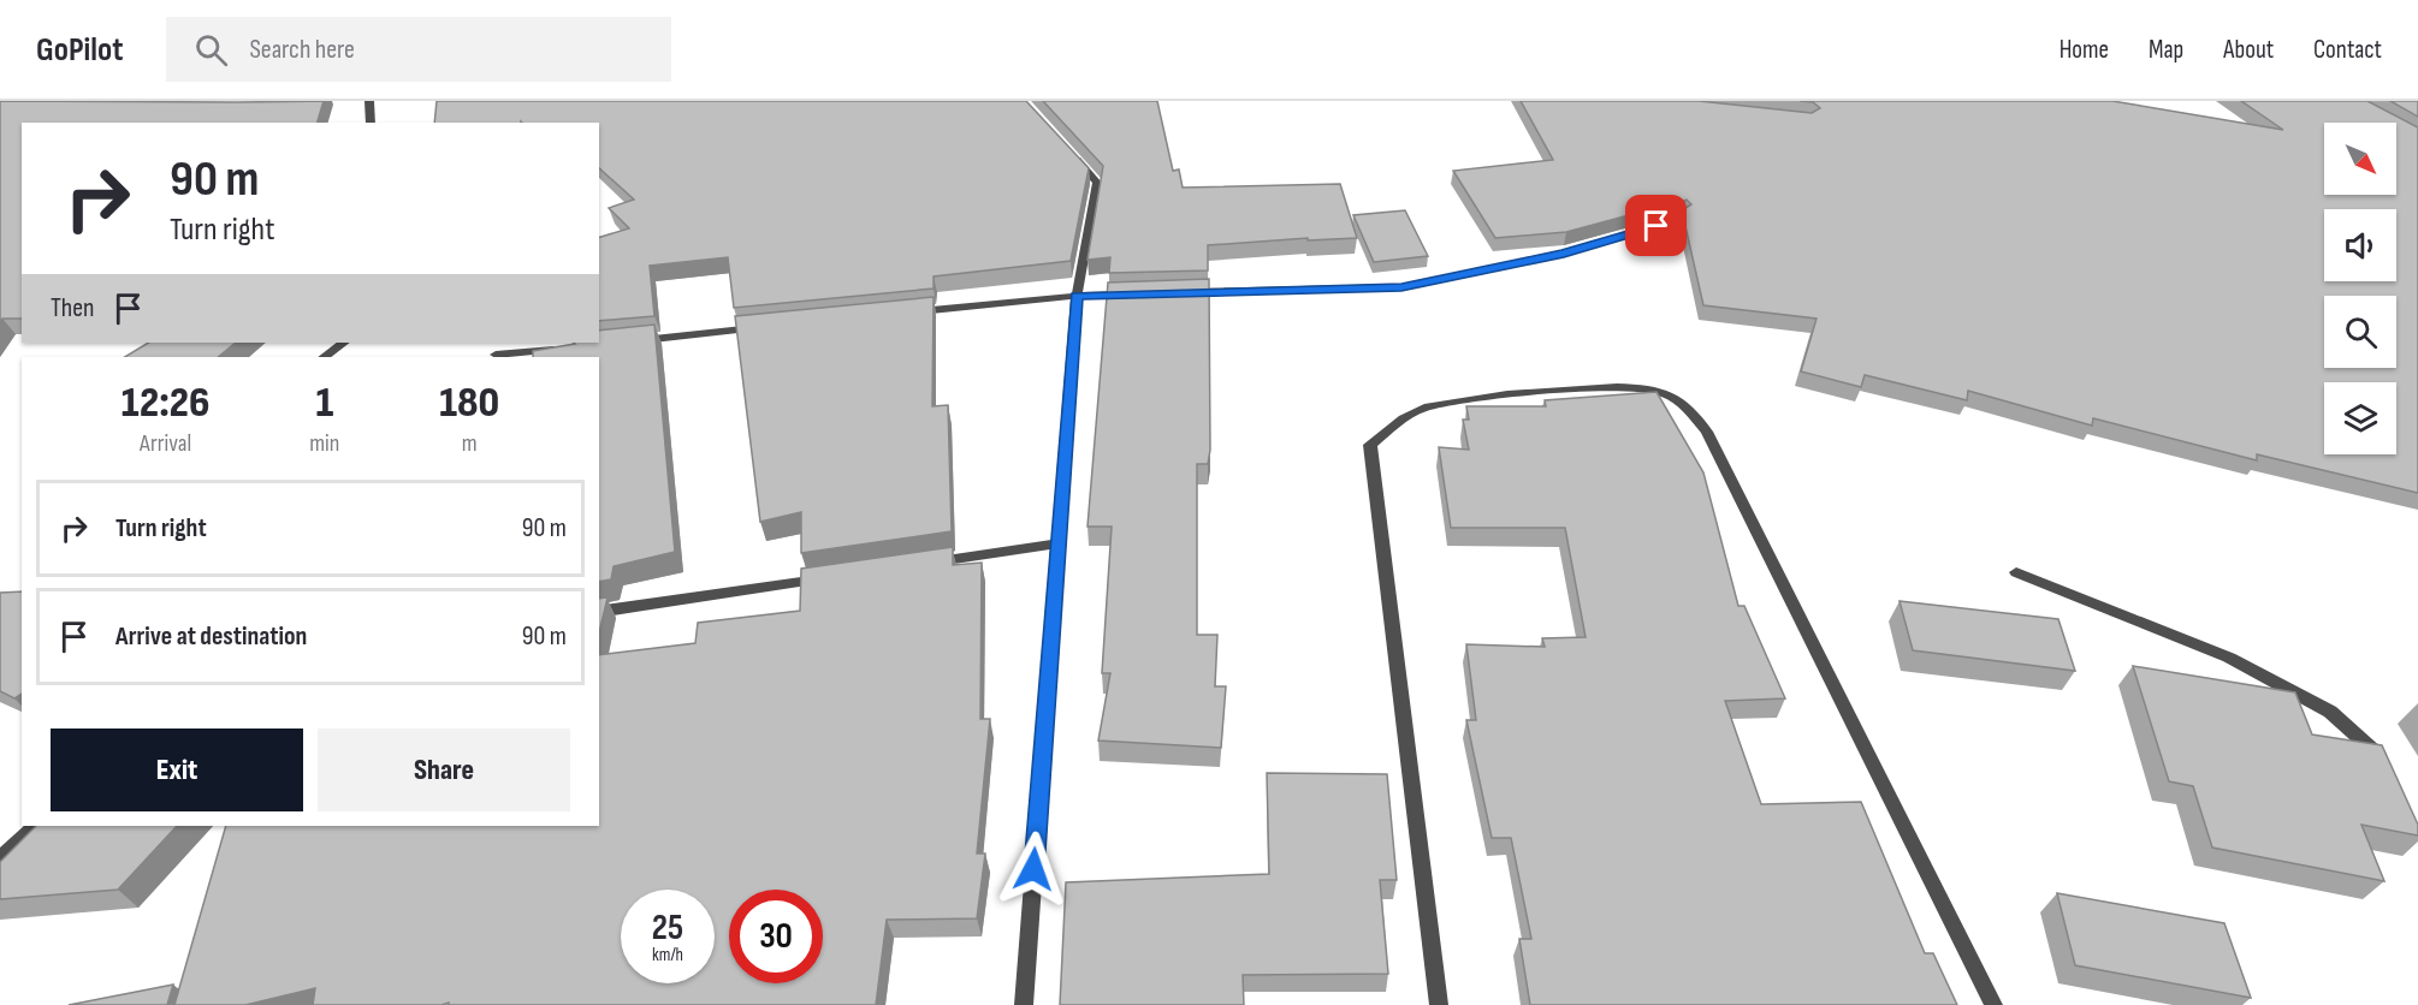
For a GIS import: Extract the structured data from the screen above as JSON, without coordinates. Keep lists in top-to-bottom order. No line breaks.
{"north":"bottom right","page":{"header":"GoPilot","search":"Search here","nav":["Home","Map","About","Contact"],"turn":["90 m","Turn right"],"then":"Then","eta":["12:26","Arrival","1","min","180","m"],"list":[{"name":"Turn right","value":"90 m"},{"name":"Arrive at destination","value":"90 m"}],"buttons":["Exit","Share"],"speed":"25 km/h","limit":"30"}}
